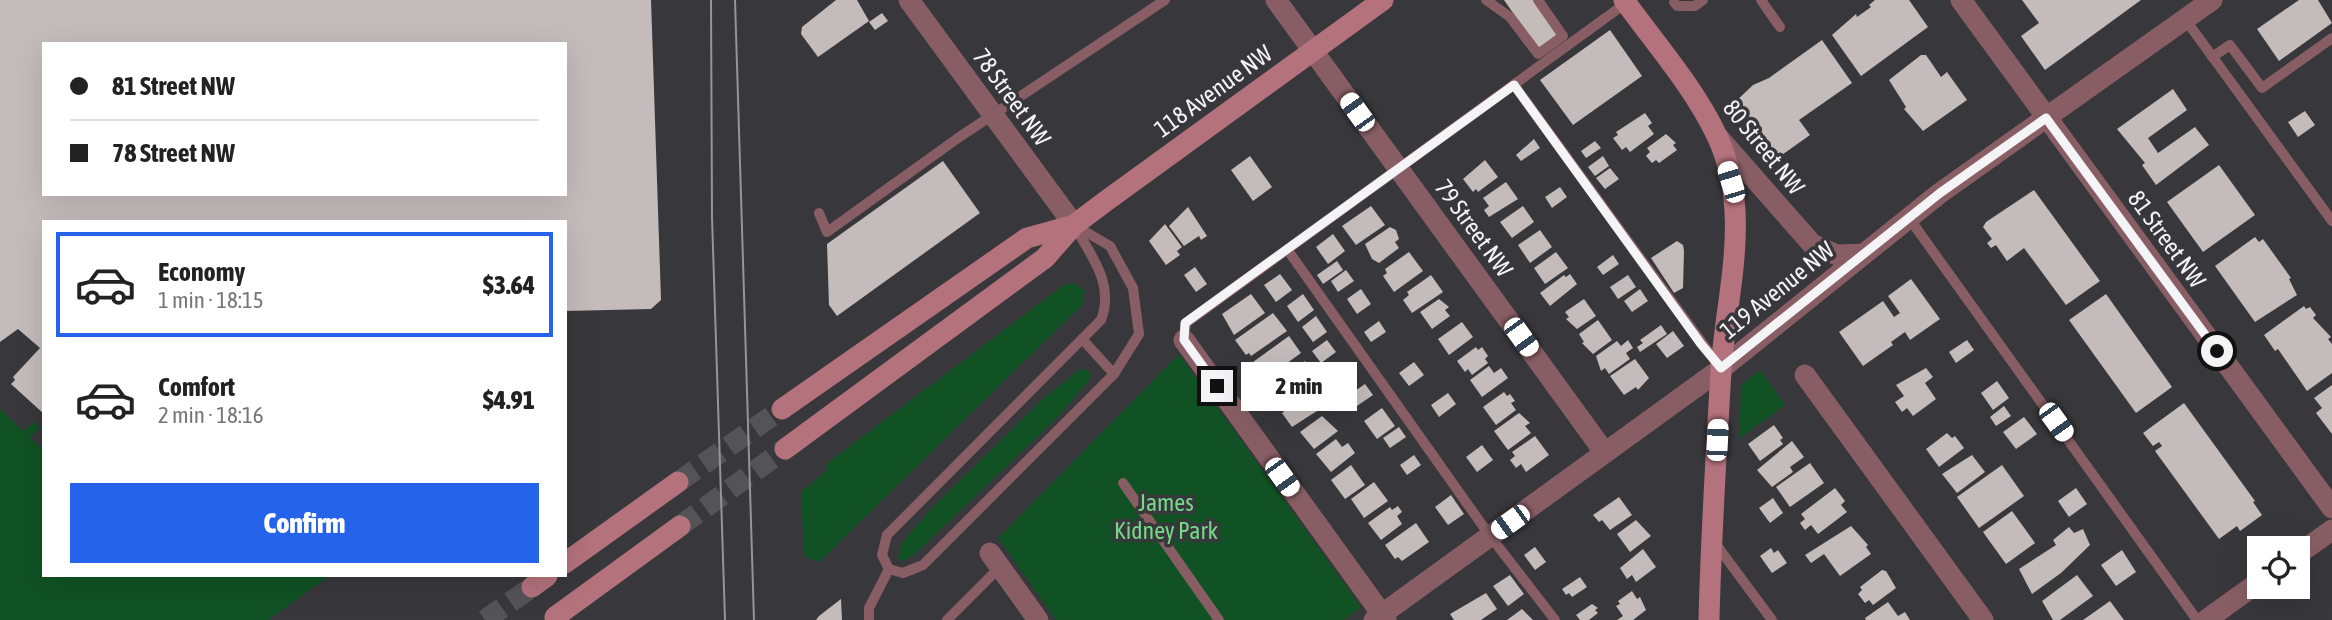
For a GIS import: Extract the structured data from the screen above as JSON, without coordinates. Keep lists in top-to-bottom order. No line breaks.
{"streets":{"main road":["118 Avenue NW","80 Street NW"],"street":["78 Street NW","79 Street NW","81 Street NW","119 Avenue NW"]},"crossings":[["118 Avenue NW","78 Street NW"],["118 Avenue NW","79 Street NW"],["80 Street NW","119 Avenue NW"],["79 Street NW","119 Avenue NW"],["81 Street NW","119 Avenue NW"]],"parks":["James Kidney Park"],"page":{"banner":["81 Street NW","78 Street NW"],"list":[{"name":"Economy","note":"1 min · 18:15","value":"$3.64"},{"name":"Comfort","note":"2 min · 18:16","value":"$4.91"}],"bubble":"2 min","buttons":"Confirm"}}
